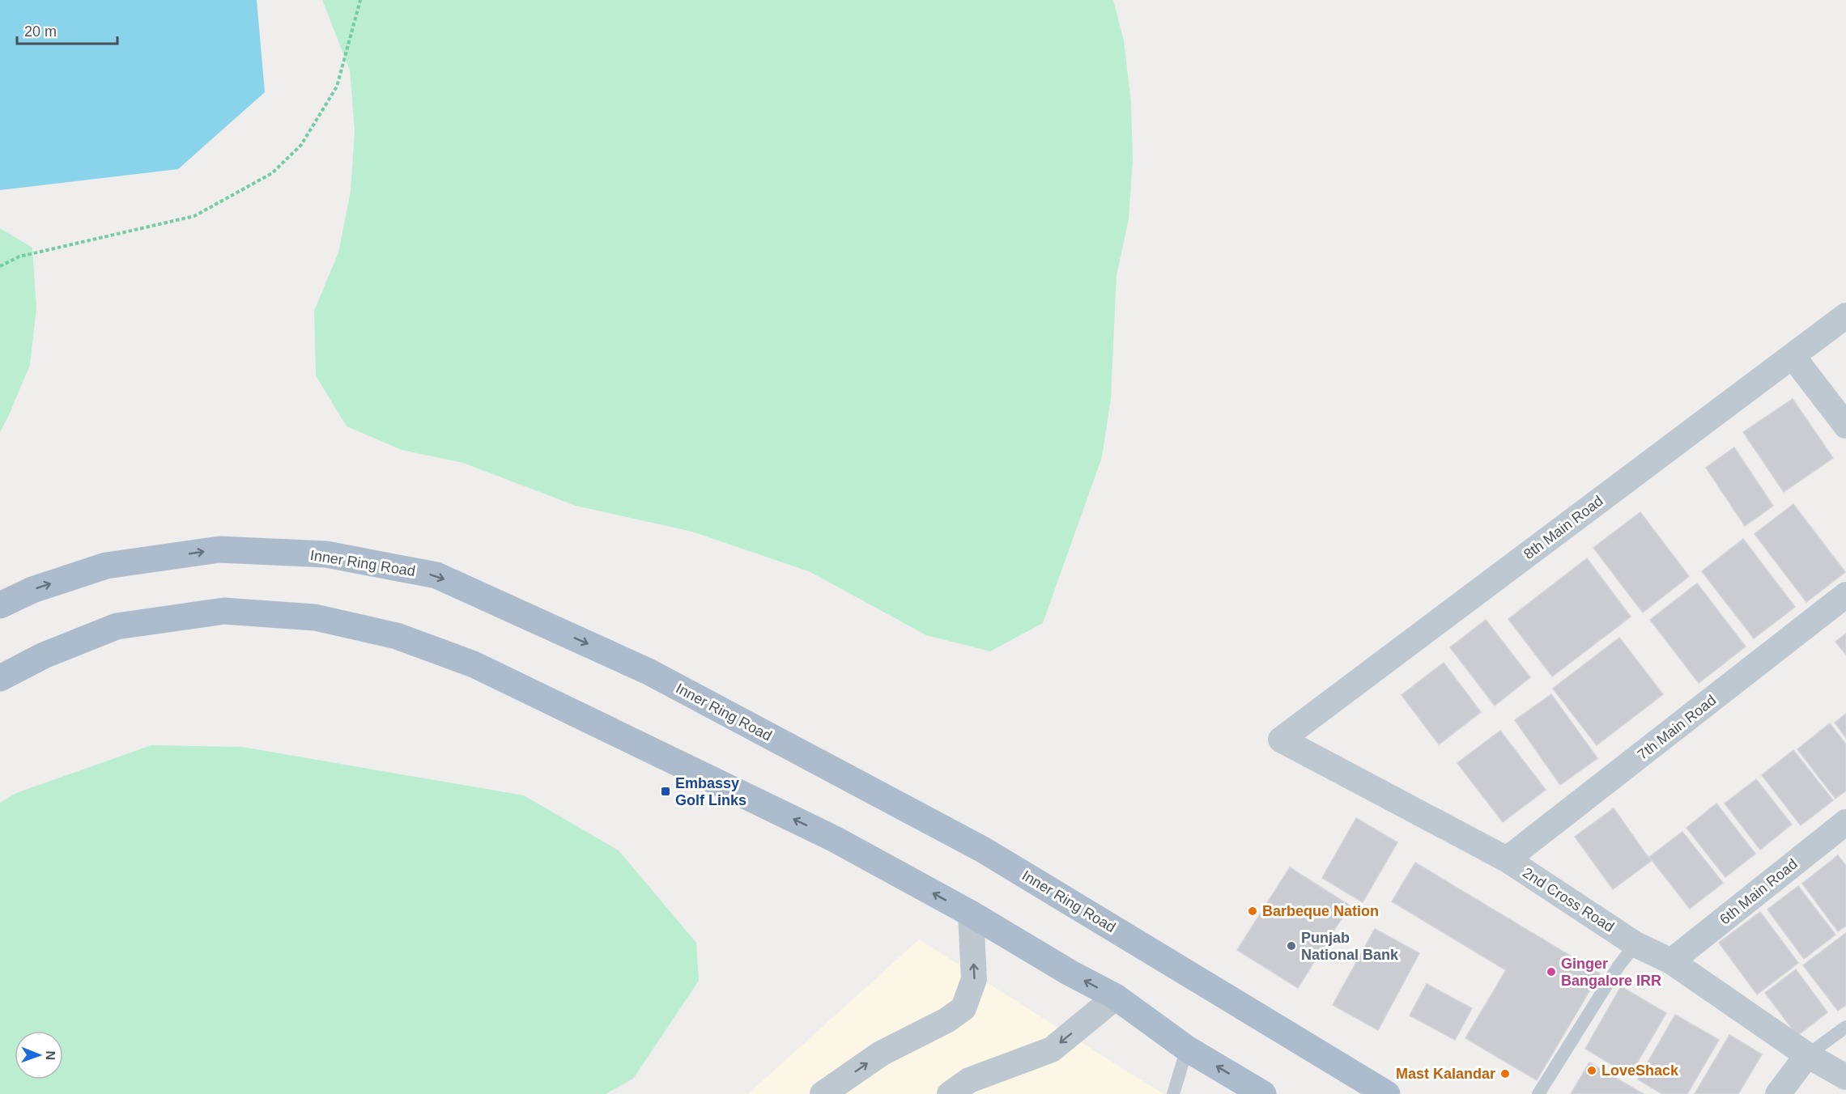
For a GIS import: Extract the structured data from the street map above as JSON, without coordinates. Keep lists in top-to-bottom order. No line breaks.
{"streets":{"main road":["Inner Ring Road"],"street":["8th Main Road","7th Main Road","6th Main Road","2nd Cross Road"]},"crossings":[["8th Main Road","2nd Cross Road"],["7th Main Road","2nd Cross Road"],["6th Main Road","2nd Cross Road"]],"places":{"transit":["Embassy Golf Links"],"other":["Barbeque Nation","Punjab National Bank","Ginger Bangalore IRR","LoveShack","Mast Kalandar"]},"scale_bar":"20 m","north":"right"}
